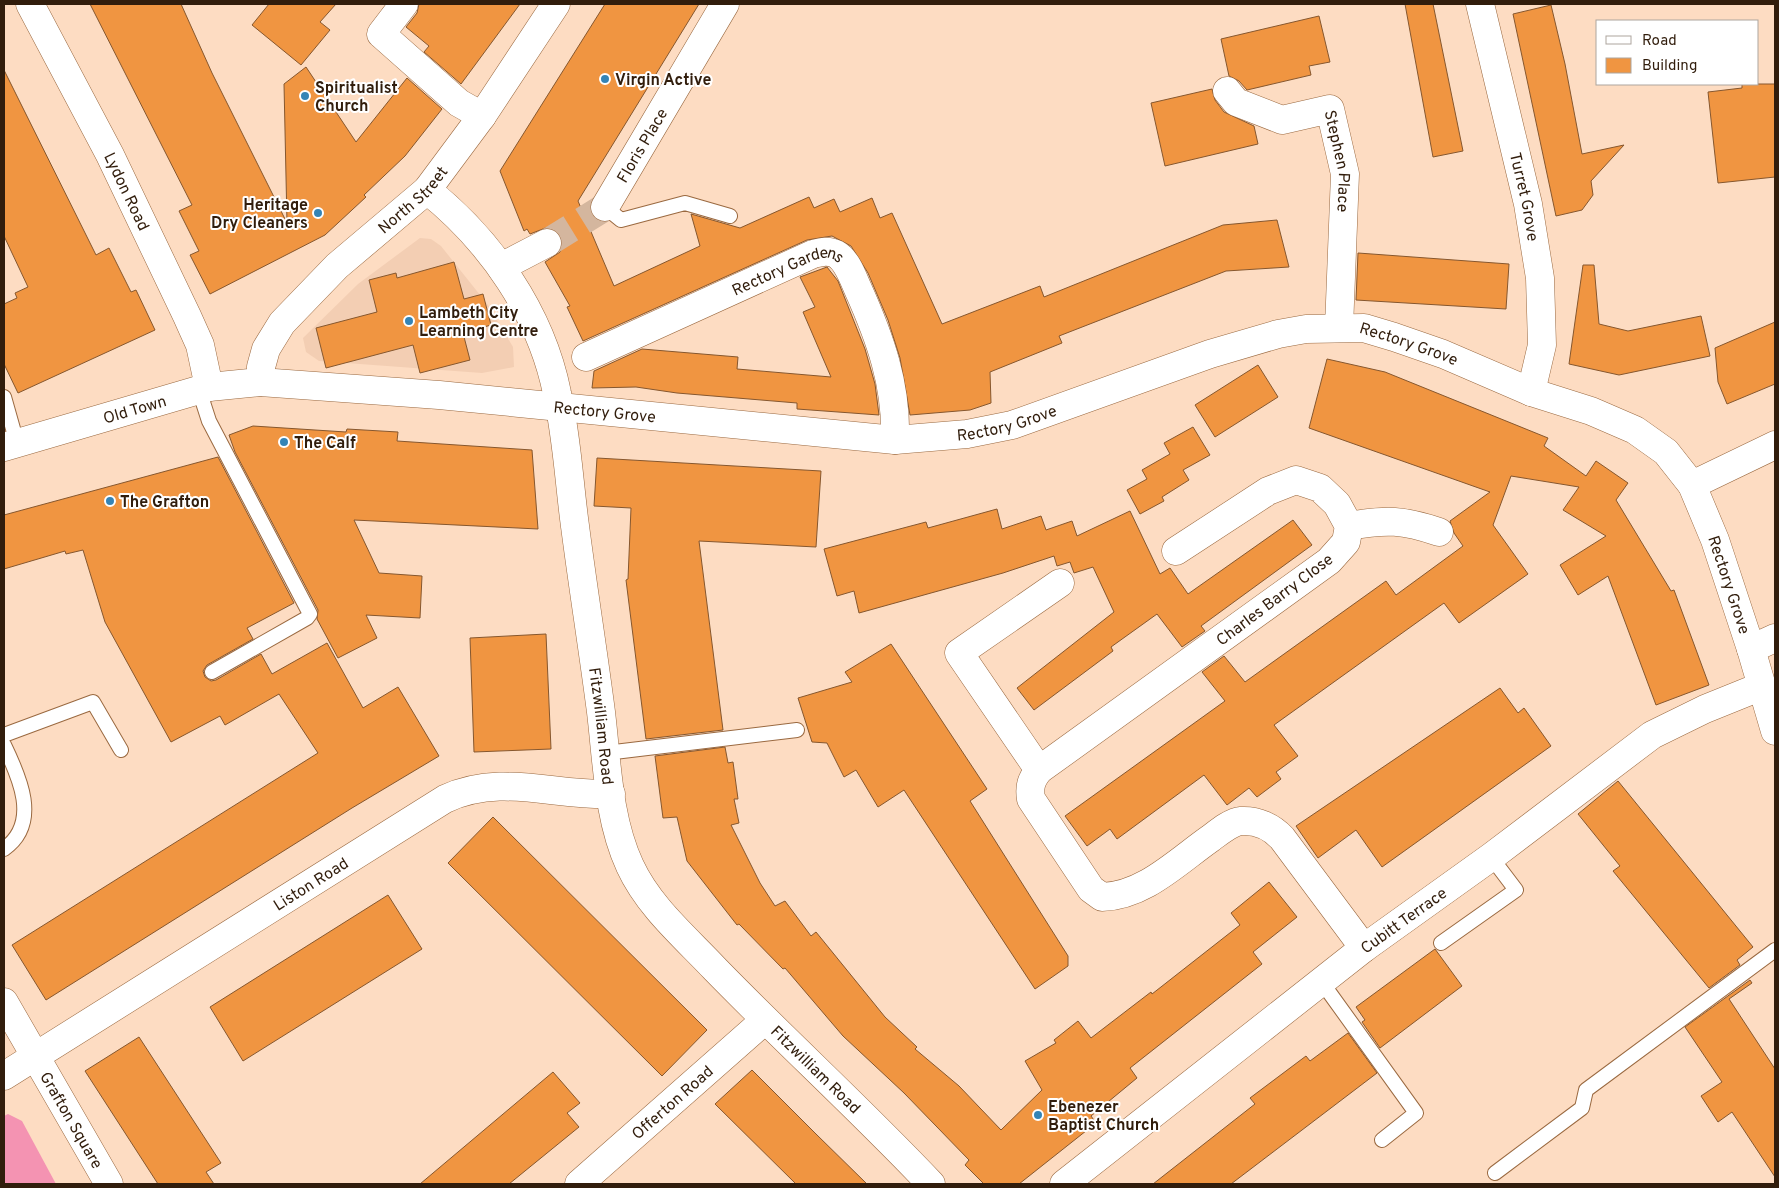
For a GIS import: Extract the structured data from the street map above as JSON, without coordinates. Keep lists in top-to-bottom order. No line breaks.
{"streets":{"street":["Floris Place","Stephen Place","Lydon Road","Turret Grove","North Street","Rectory Gardens","Rectory Grove","Old Town","Charles Barry Close","Fitzwilliam Road","Liston Road","Cubitt Terrace","Offerton Road","Grafton Square"]},"crossings":[["Stephen Place","Rectory Grove"],["Lydon Road","Old Town"],["Turret Grove","Rectory Grove"],["North Street","Rectory Grove"],["North Street","Old Town"],["North Street","Fitzwilliam Road"],["Rectory Gardens","Rectory Grove"],["Rectory Grove","Old Town"],["Rectory Grove","Fitzwilliam Road"],["Rectory Grove","Cubitt Terrace"],["Fitzwilliam Road","Liston Road"],["Fitzwilliam Road","Offerton Road"],["Liston Road","Grafton Square"]],"places":["Virgin Active","Spiritualist Church","Heritage Dry Cleaners","Lambeth City Learning Centre","The Calf","The Grafton","Ebenezer Baptist Church"],"legend":["Road","Building"]}
